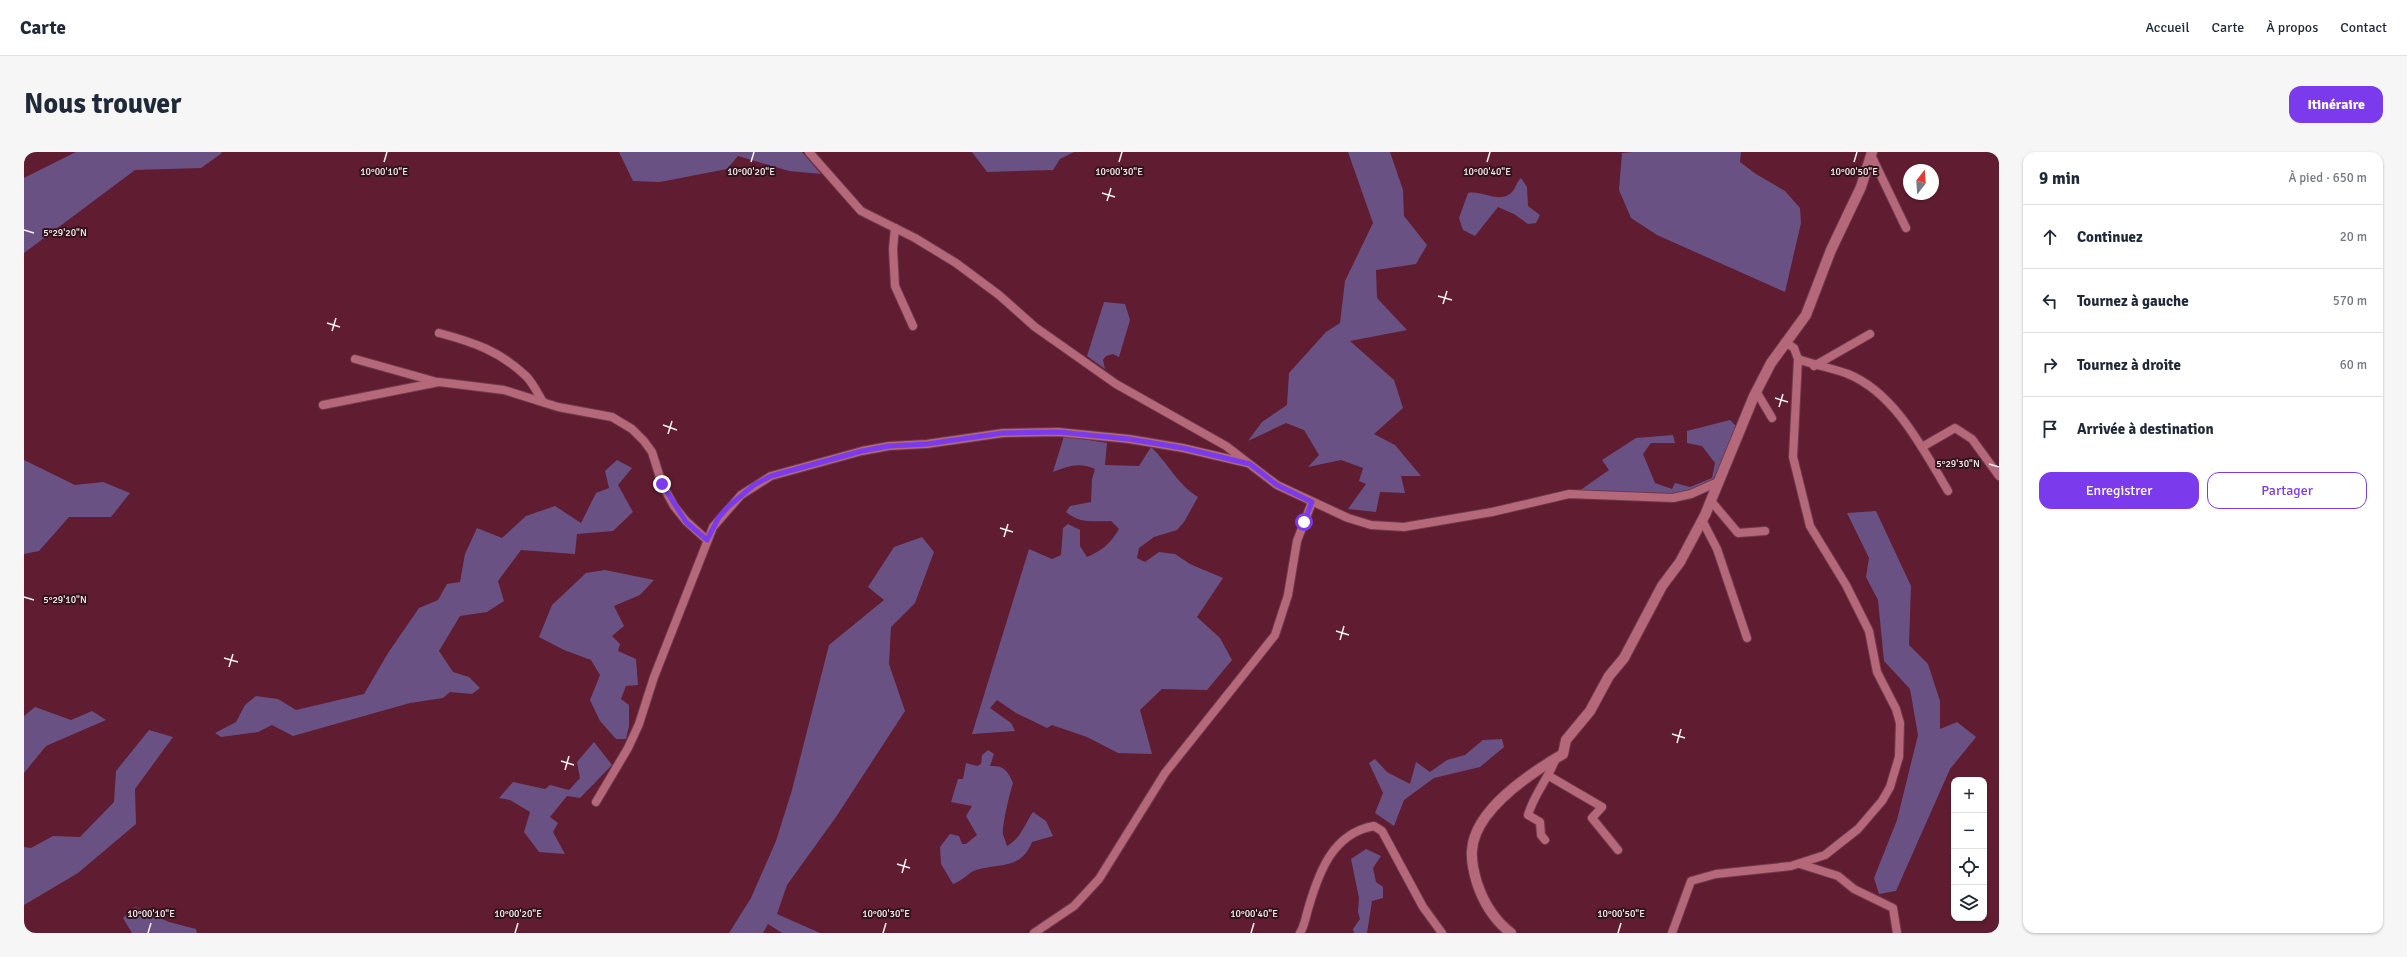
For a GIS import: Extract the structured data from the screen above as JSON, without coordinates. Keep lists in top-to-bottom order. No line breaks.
{"north":"top","page":{"header":"Carte","nav":["Accueil","Carte","À propos","Contact"],"buttons":["Itinéraire",["Enregistrer","Partager"]],"title":"Nous trouver","heading":["9 min","À pied · 650 m"],"list":[["Continuez","20 m"],["Tournez à gauche","570 m"],["Tournez à droite","60 m"],"Arrivée à destination"],"map_buttons":["+","−"]},"coordinates":["10°00'10\"E","10°00'20\"E","10°00'30\"E","10°00'40\"E","10°00'50\"E","5°29'20\"N","5°29'30\"N","5°29'10\"N"]}
